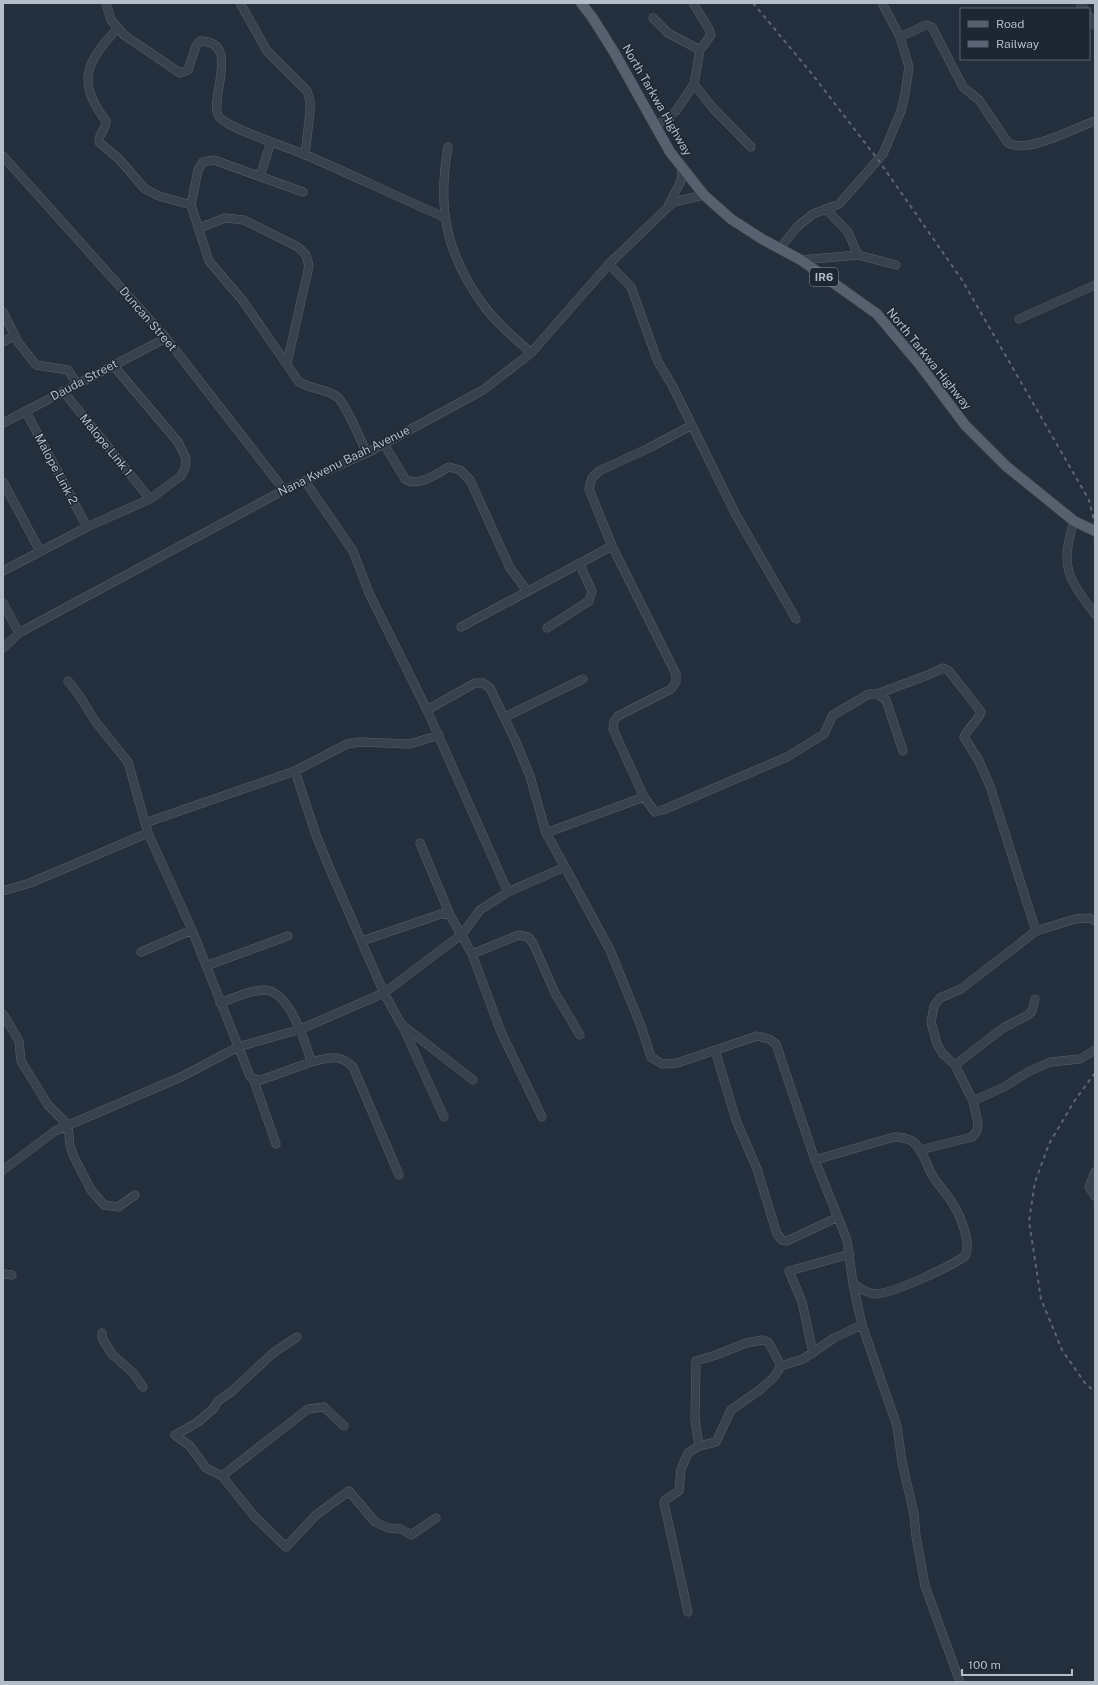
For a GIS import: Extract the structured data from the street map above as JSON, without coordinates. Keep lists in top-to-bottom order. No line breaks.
{"streets":{"main road":["North Tarkwa Highway","IR6"],"street":["Duncan Street","Dauda Street","Malope Link 1","Nana Kwenu Baah Avenue","Malope Link 2"]},"crossings":[["North Tarkwa Highway","Nana Kwenu Baah Avenue"],["Duncan Street","Dauda Street"],["Duncan Street","Nana Kwenu Baah Avenue"],["Dauda Street","Malope Link 1"],["Dauda Street","Malope Link 2"]],"legend":["Road","Railway"],"scale_bar":"100 m"}
